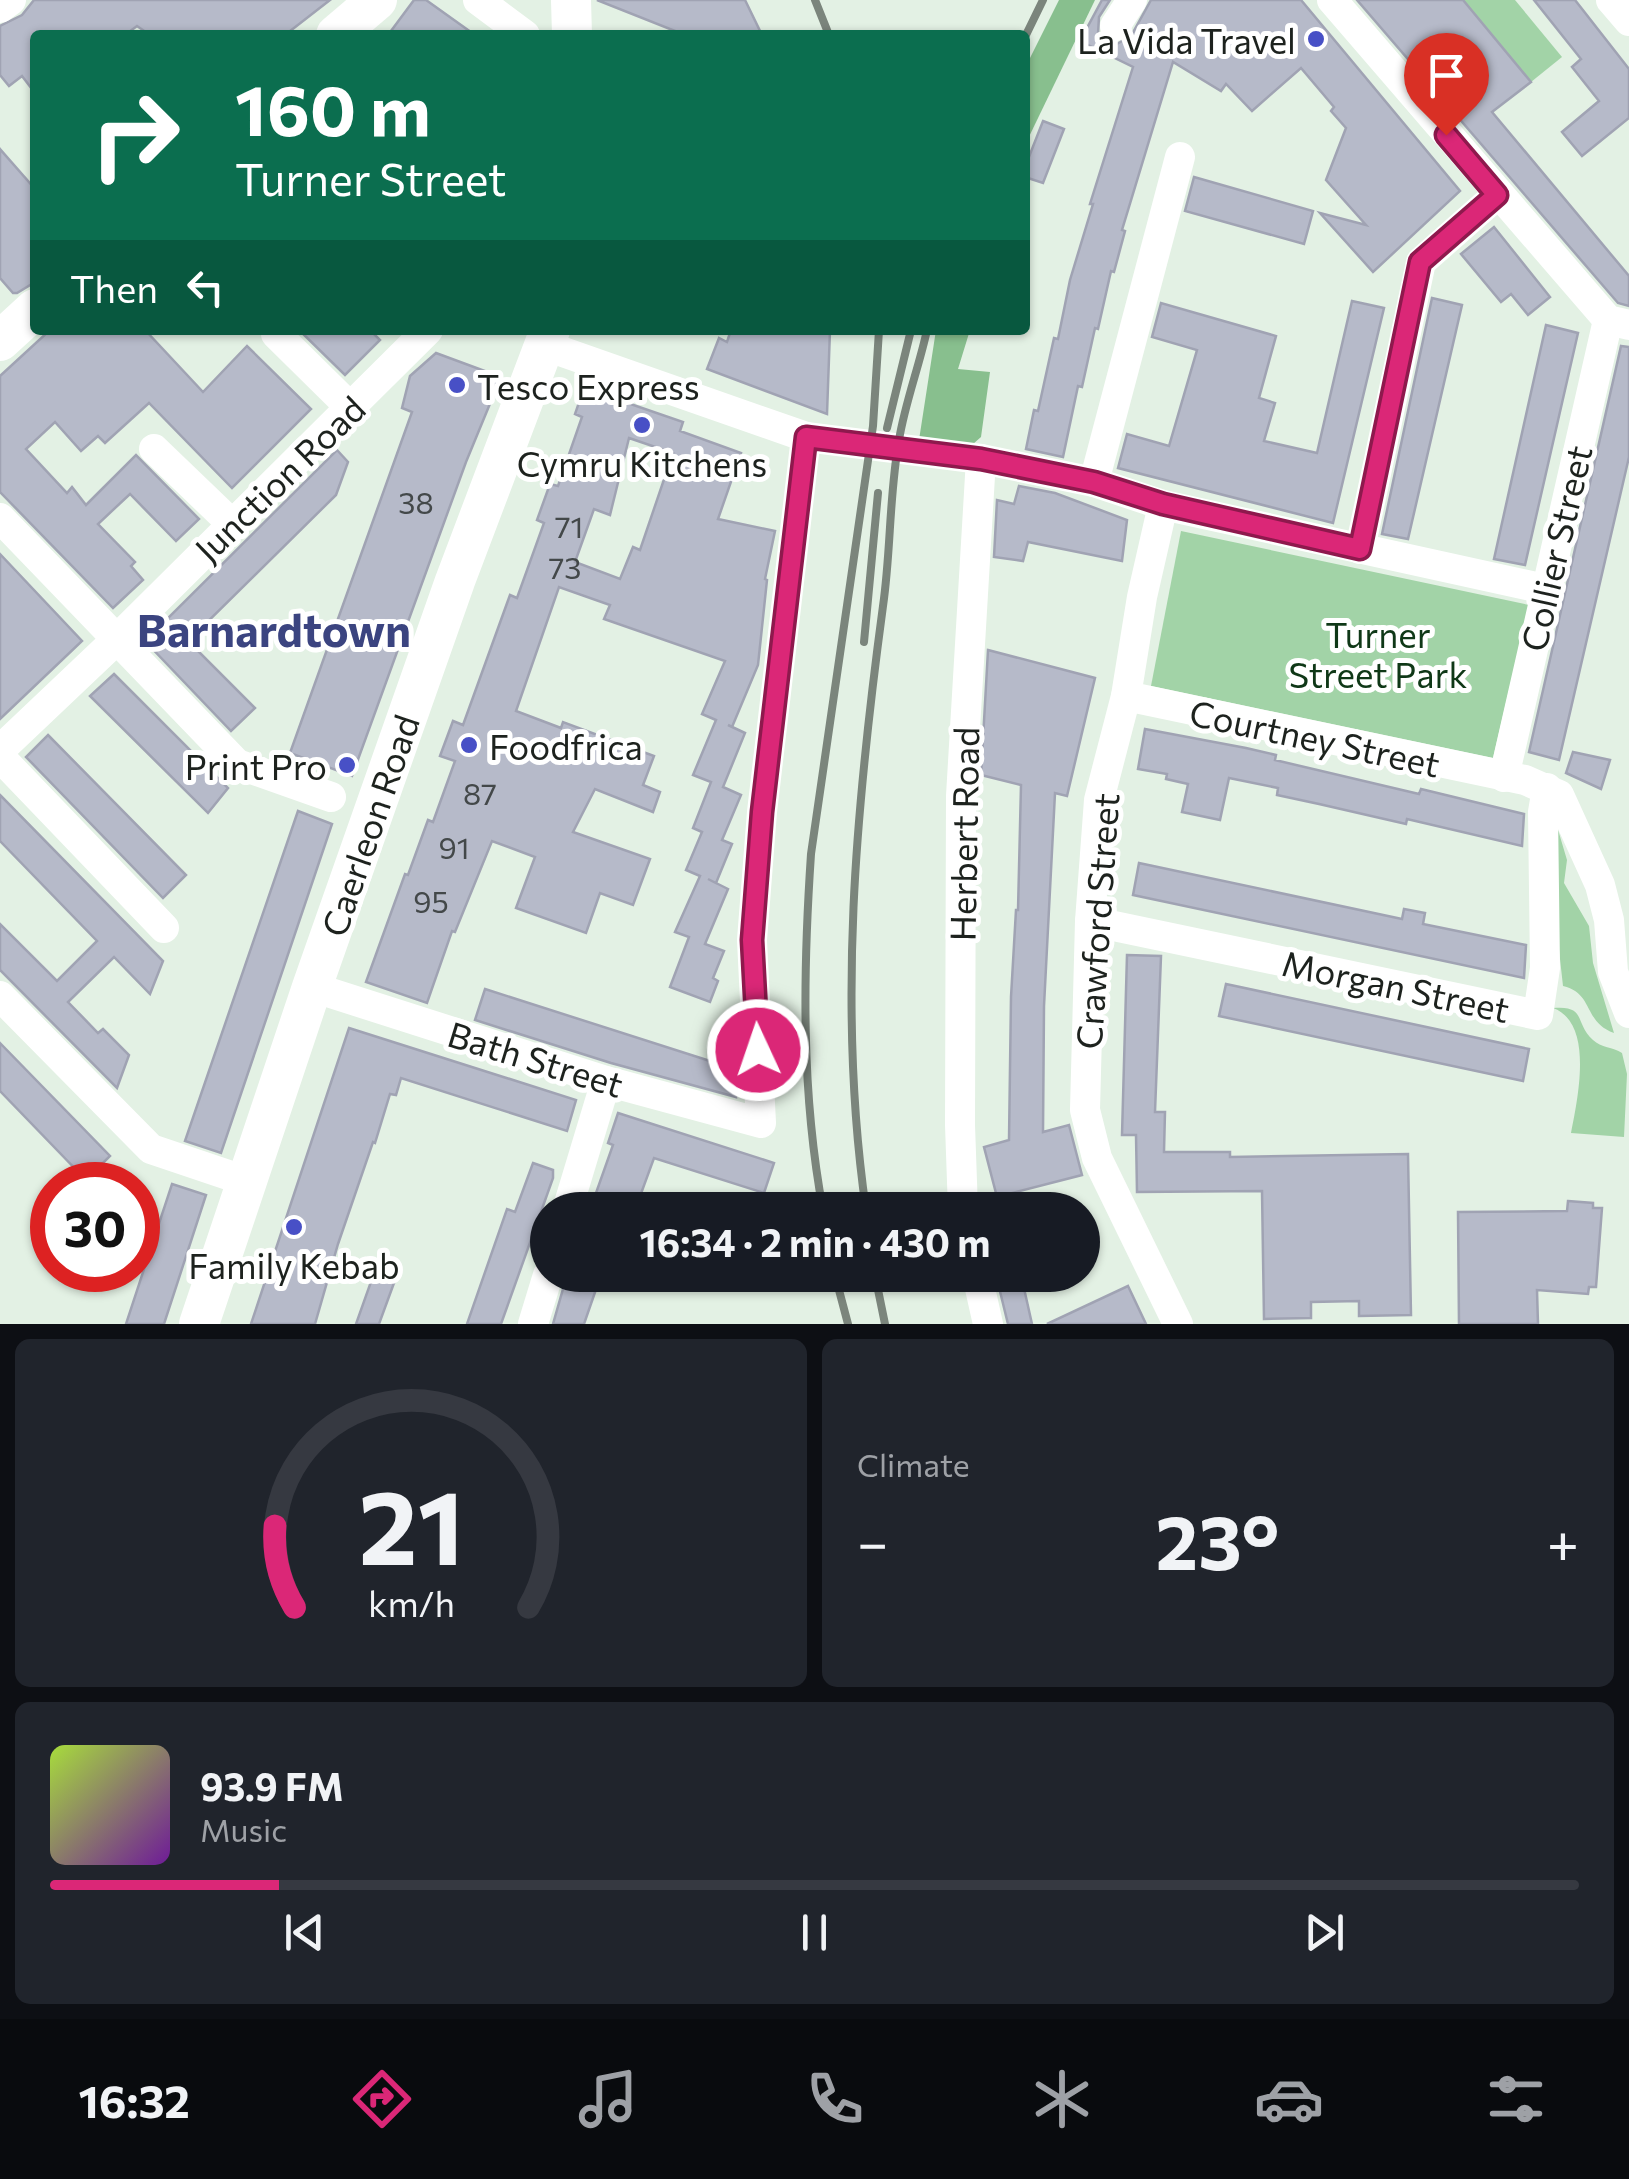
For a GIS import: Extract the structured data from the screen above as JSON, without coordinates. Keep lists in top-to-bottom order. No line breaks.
{"streets":{"main road":["Caerleon Road"],"street":["Junction Road","Collier Street","Courtney Street","Herbert Road","Crawford Street","Morgan Street","Bath Street"]},"crossings":[["Collier Street","Courtney Street"],["Courtney Street","Crawford Street"],["Courtney Street","Morgan Street"],["Caerleon Road","Bath Street"],["Crawford Street","Morgan Street"]],"districts":["Barnardtown"],"parks":["Turner Street Park"],"places":["La Vida Travel","Tesco Express","Cymru Kitchens","Foodfrica","Print Pro","Family Kebab"],"house_numbers":["38","71","73","87","91","95"],"page":{"turn":["160 m","Turner Street"],"then":"Then","limit":"30","trip":"16:34 · 2 min · 430 m","tile":"Climate","heat":["−","23°","+"],"song":["93.9 FM","Music"],"tabs":"16:32","gauge":["21","km/h"]}}
